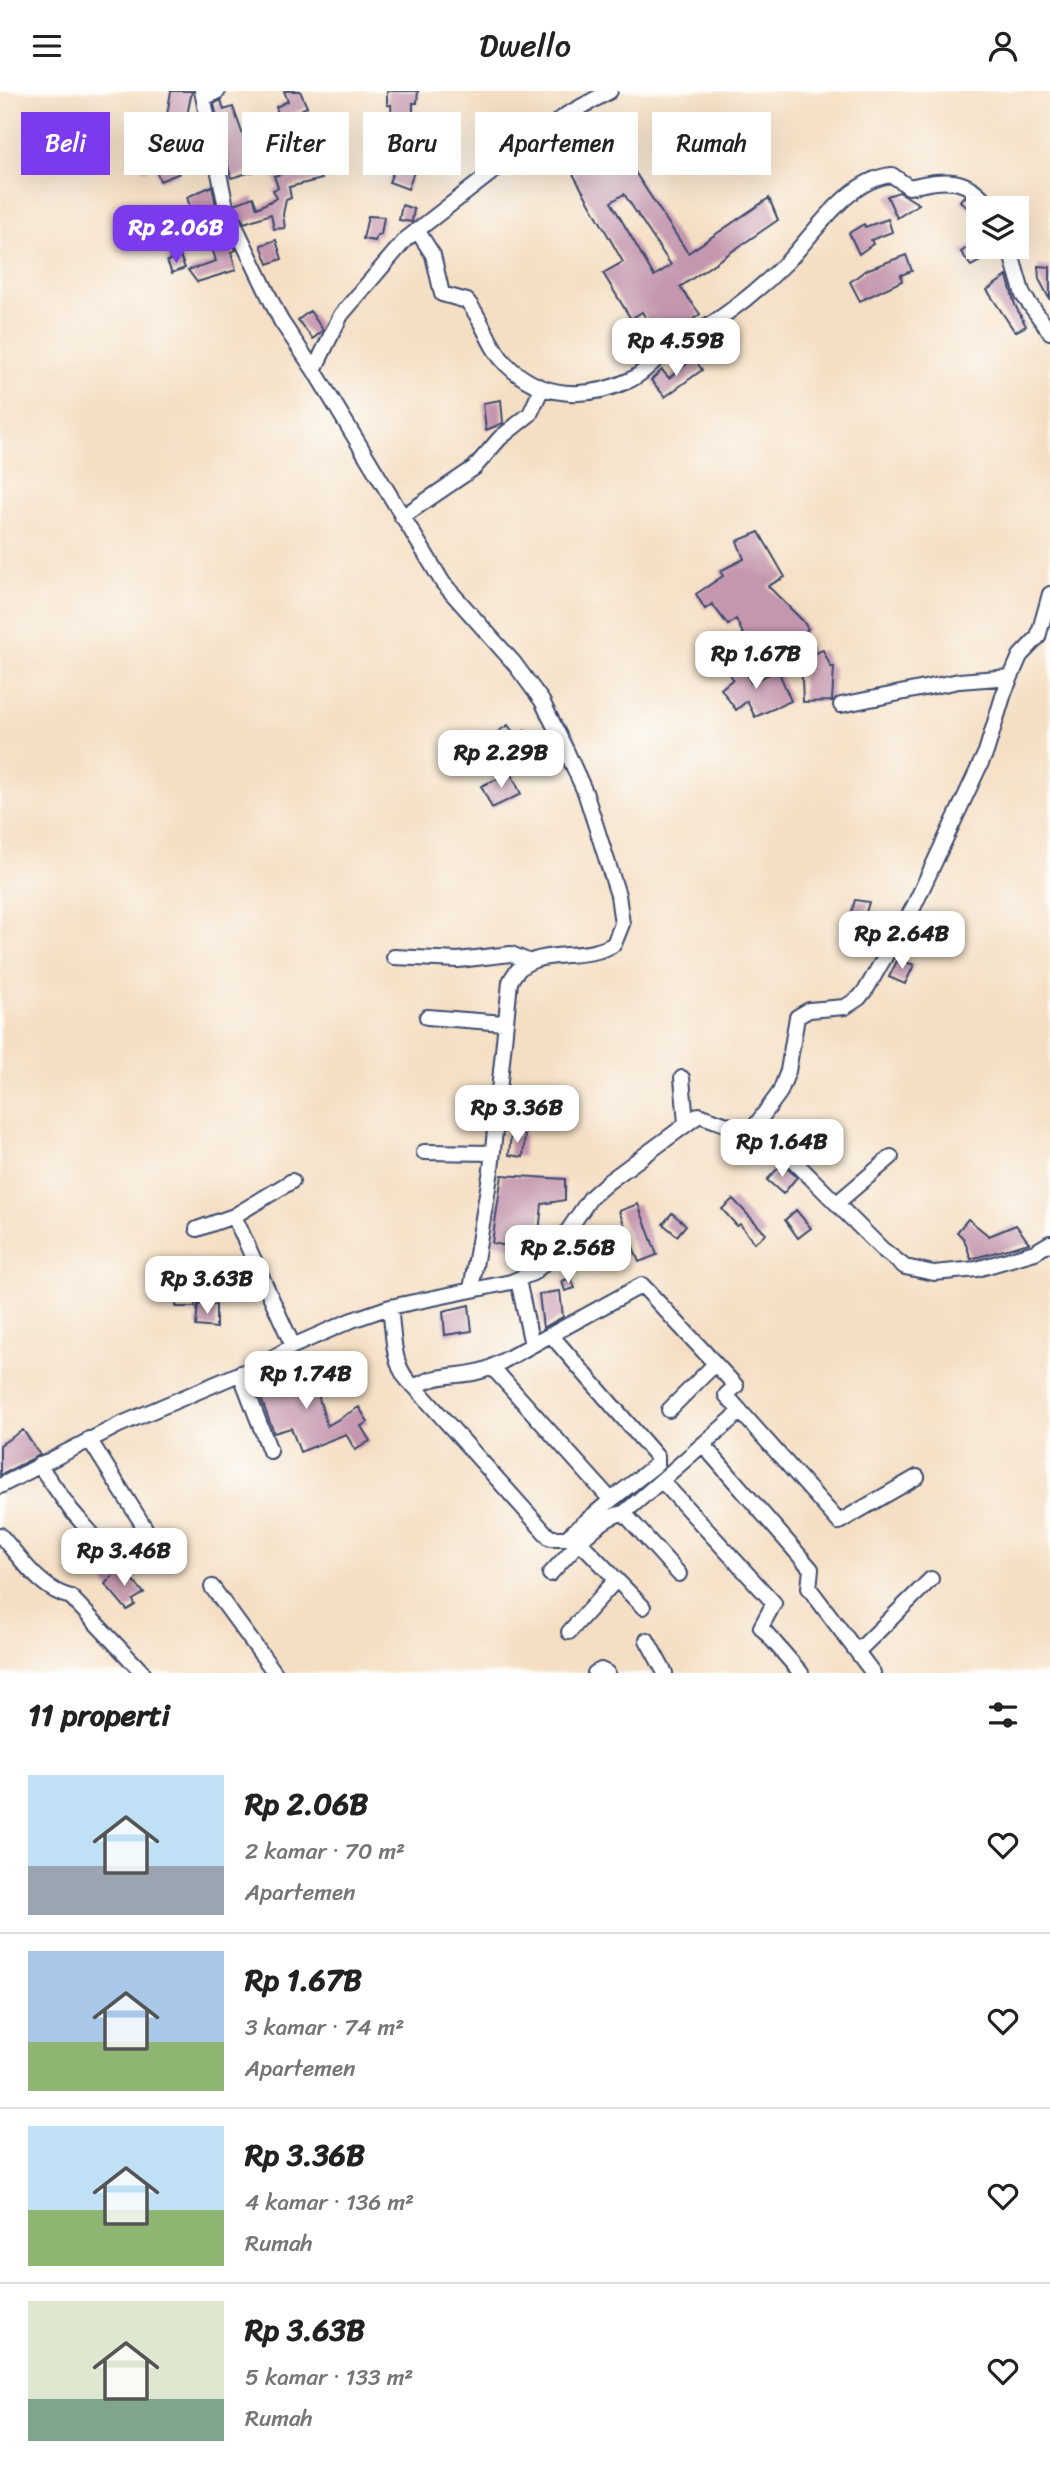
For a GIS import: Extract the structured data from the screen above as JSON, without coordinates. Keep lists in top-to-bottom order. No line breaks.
{"page":{"header":"Dwello","chip":["Beli","Sewa","Filter","Baru","Apartemen","Rumah"],"price":["Rp 2.06B","Rp 4.59B","Rp 1.67B","Rp 2.29B","Rp 2.64B","Rp 3.36B","Rp 1.64B","Rp 2.56B","Rp 3.63B","Rp 1.74B","Rp 3.46B"],"heading":"11 properti","list":[{"name":"Rp 2.06B","note":"2 kamar · 70 m² · Apartemen"},{"name":"Rp 1.67B","note":"3 kamar · 74 m² · Apartemen"},{"name":"Rp 3.36B","note":"4 kamar · 136 m² · Rumah"},{"name":"Rp 3.63B","note":"5 kamar · 133 m² · Rumah"}]}}
